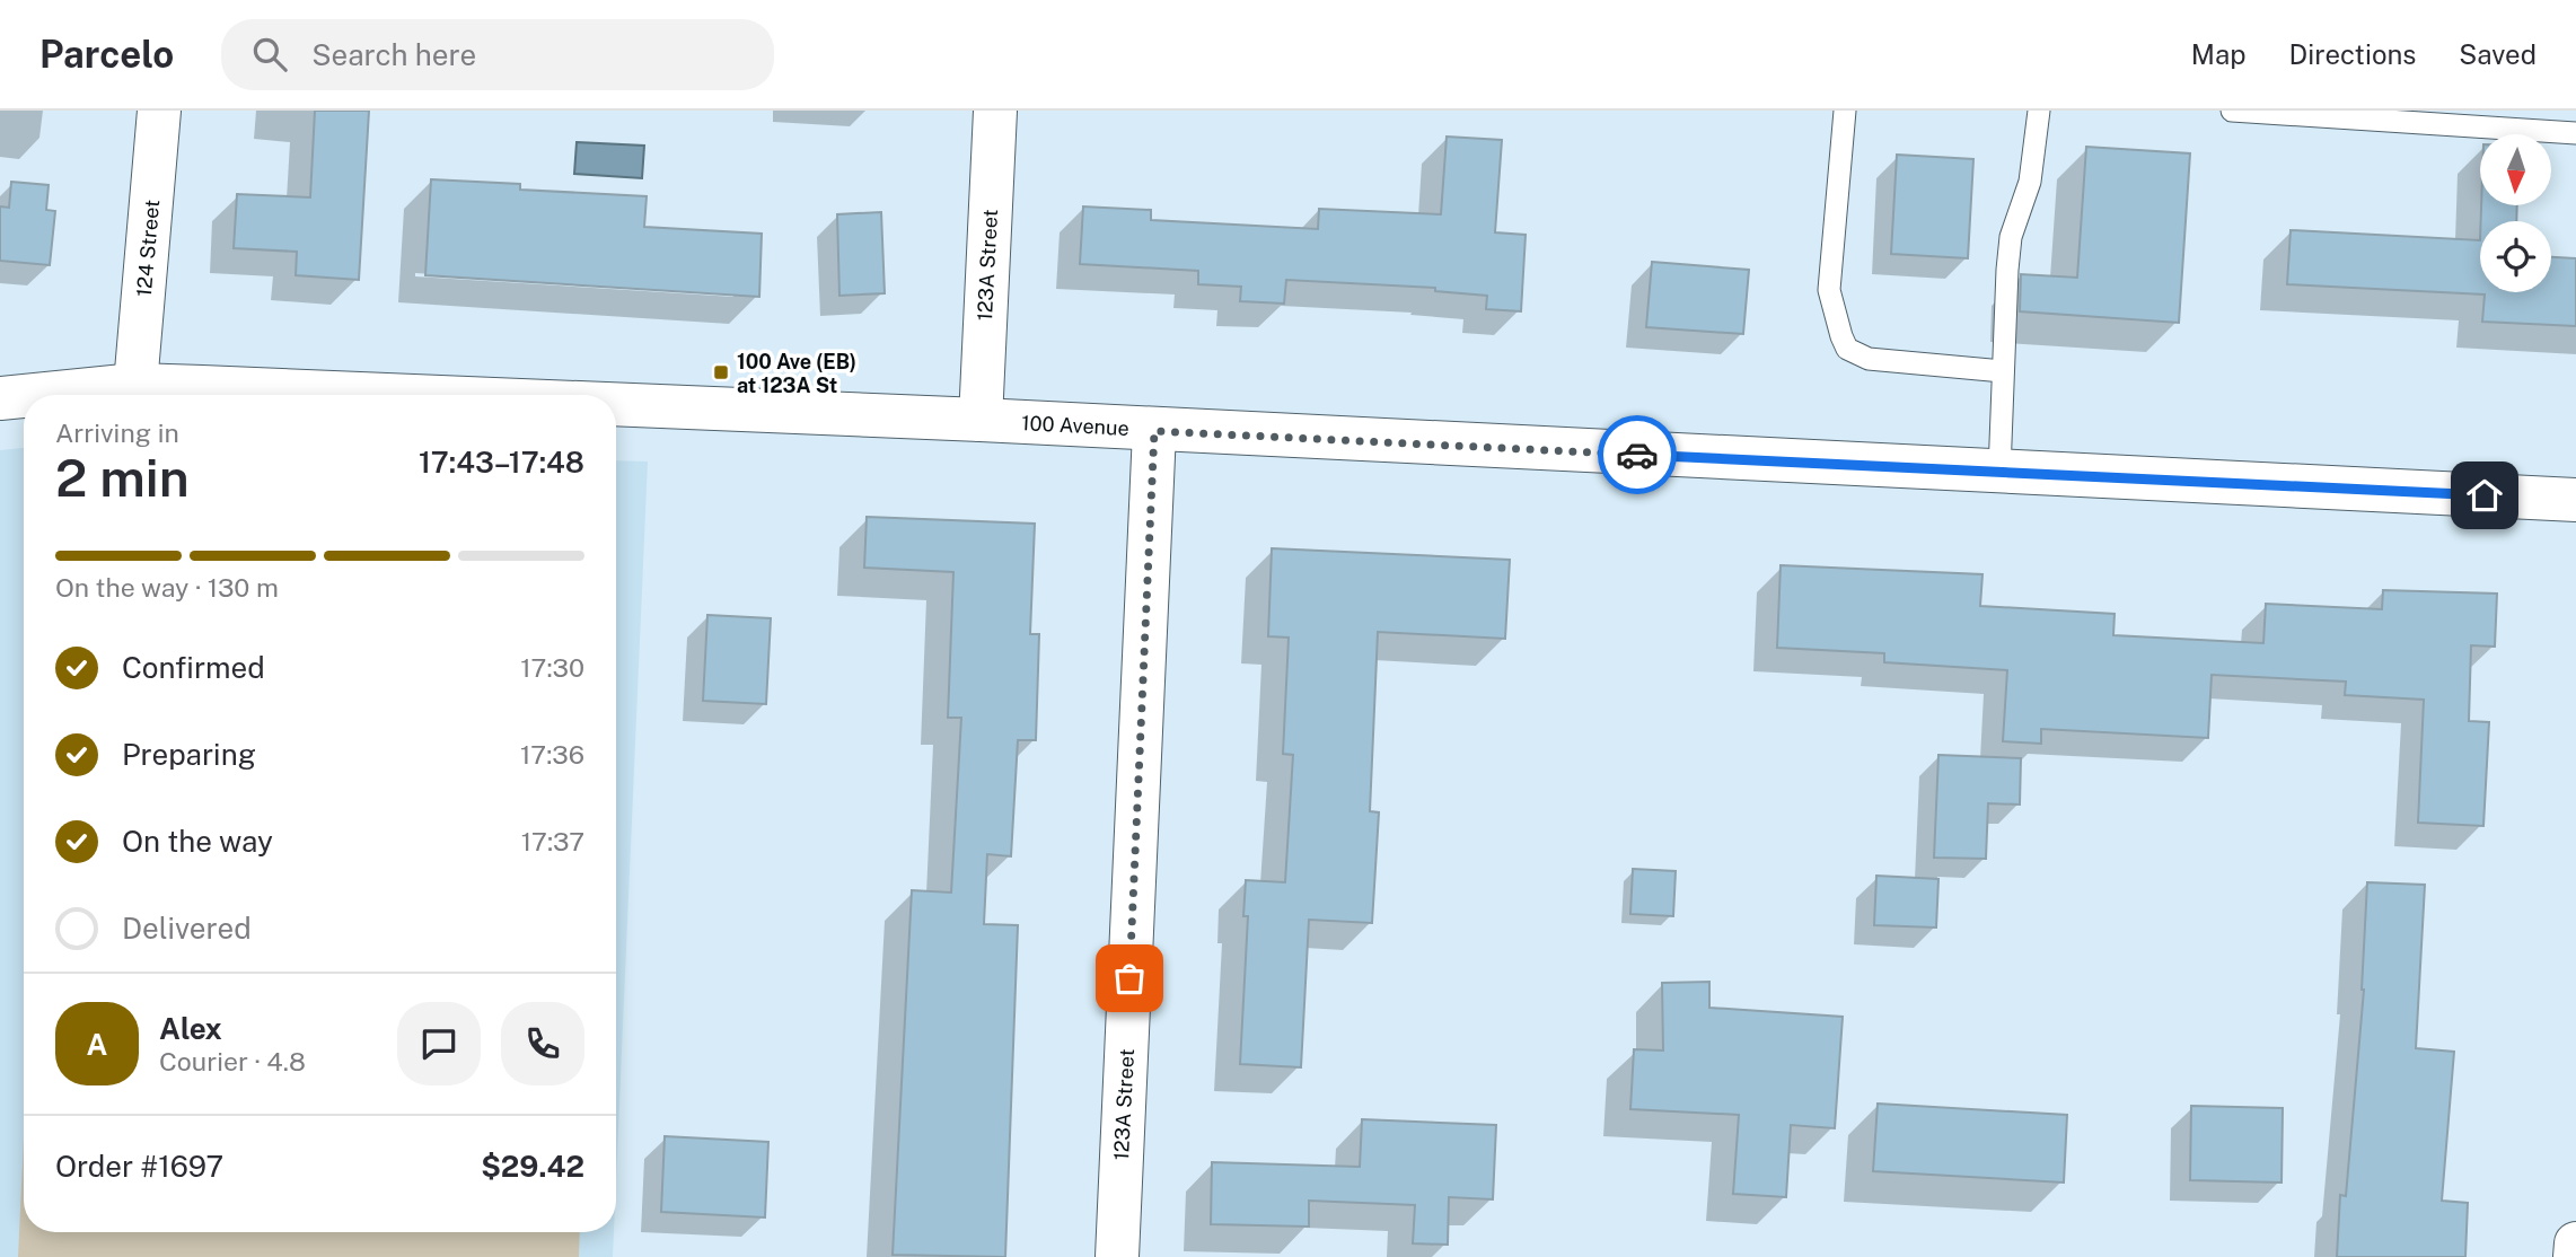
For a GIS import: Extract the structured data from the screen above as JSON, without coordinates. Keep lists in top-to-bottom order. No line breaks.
{"streets":{"street":["124 Street","123A Street","100 Avenue"]},"crossings":[["124 Street","100 Avenue"],["123A Street","100 Avenue"]],"places":{"transit":["100 Ave (EB) at 123A St"]},"north":"bottom","page":{"header":"Parcelo","search":"Search here","nav":["Map","Directions","Saved"],"heading":["2 min","Arriving in","17:43–17:48"],"panel":["Alex","Courier · 4.8","Order #1697","$29.42"],"bar":"On the way · 130 m","list":[["Confirmed","17:30"],["Preparing","17:36"],["On the way","17:37"],"Delivered"],"round":"A"}}
